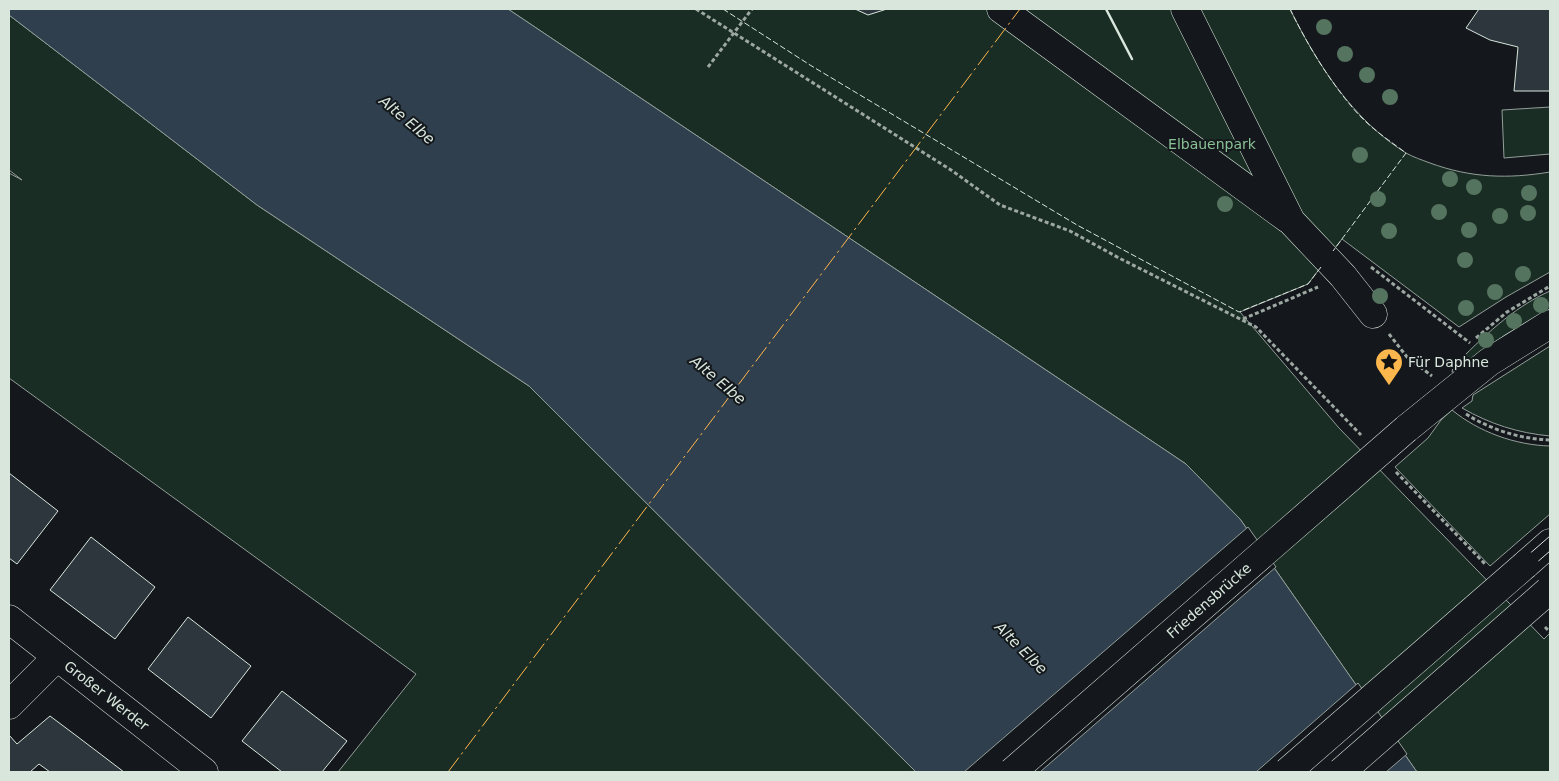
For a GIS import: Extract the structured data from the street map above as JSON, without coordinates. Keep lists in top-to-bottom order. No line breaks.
{"streets":{"main road":["Friedensbrücke","Großer Werder"]},"water":["Alte Elbe"],"parks":["Elbauenpark"],"places":{"place":["Für Daphne"]}}
